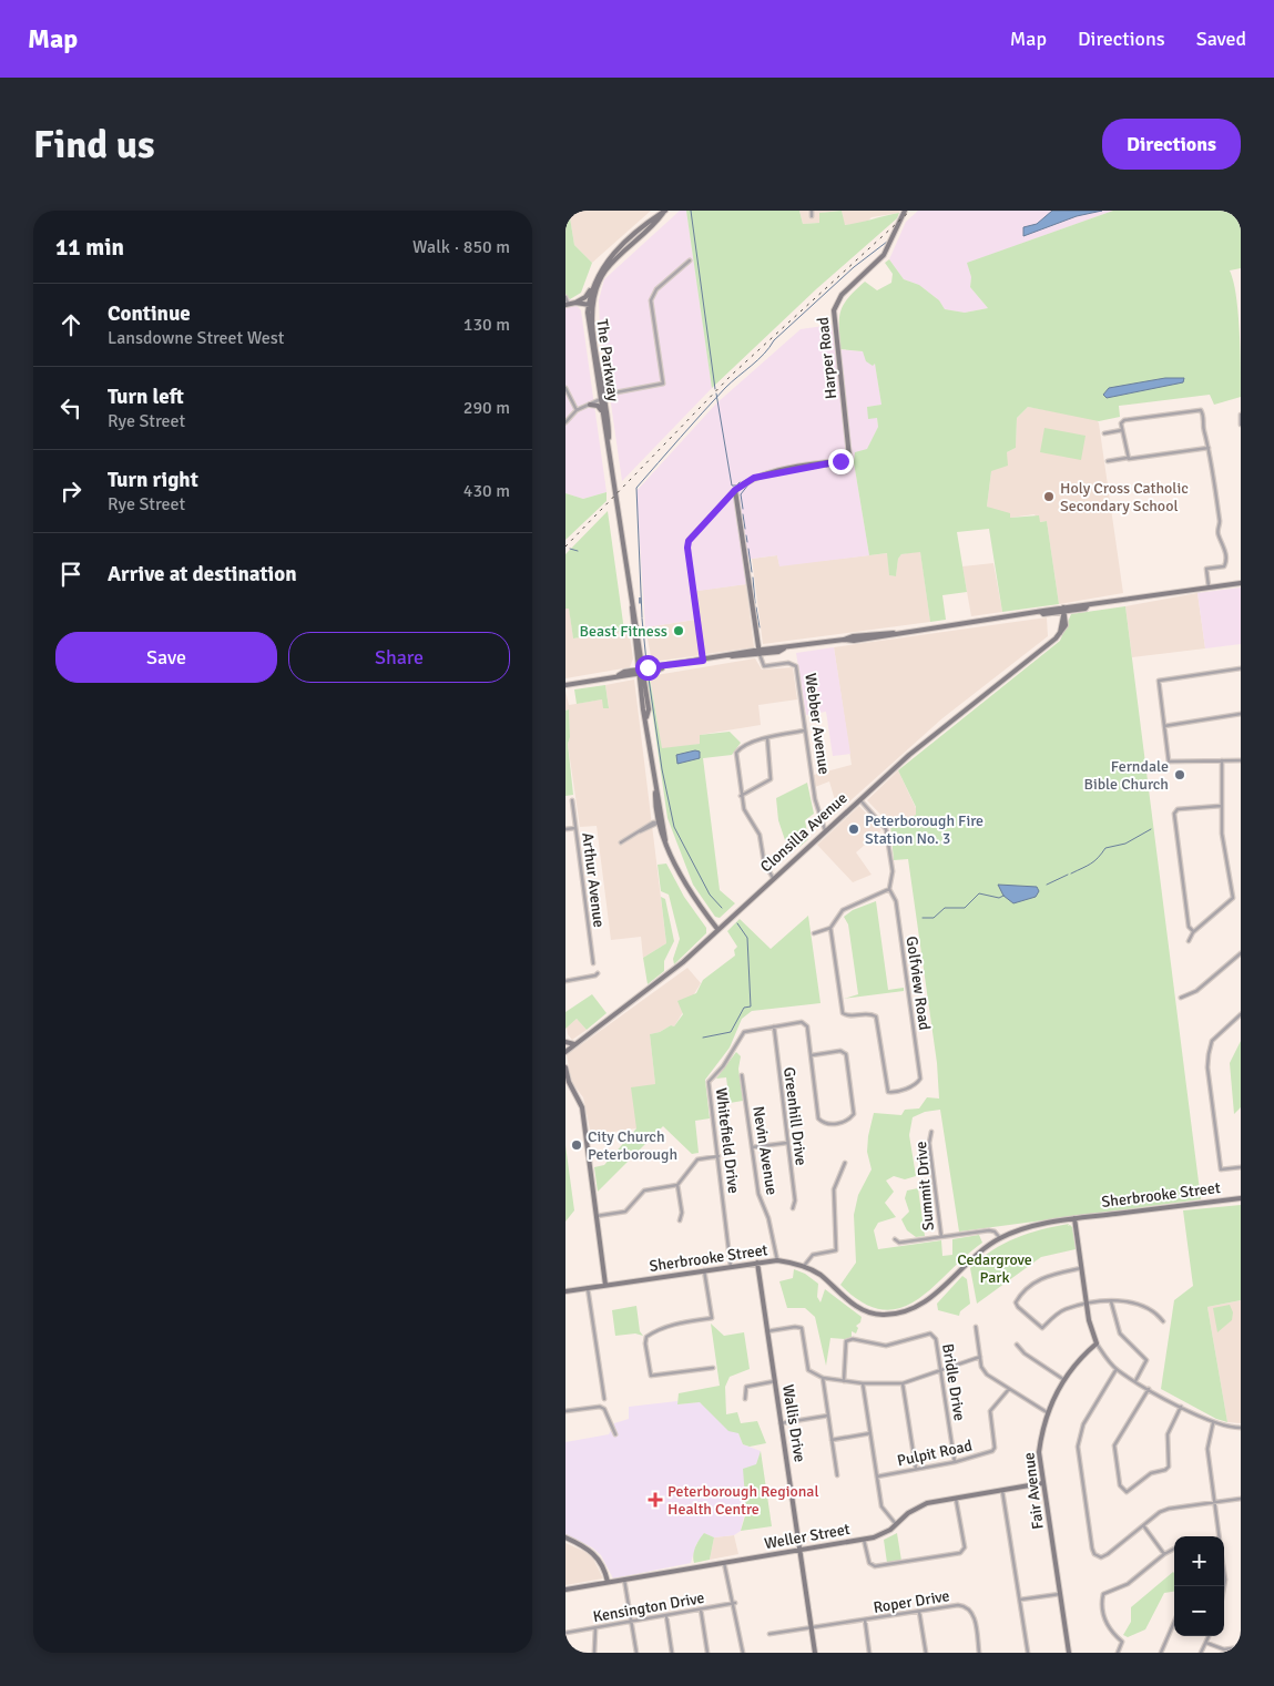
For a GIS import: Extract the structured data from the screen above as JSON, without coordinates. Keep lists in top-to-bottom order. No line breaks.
{"streets":{"main road":["Harper Road","The Parkway","Clonsilla Avenue","Sherbrooke Street","Wallis Drive","Fair Avenue","Weller Street"],"street":["Webber Avenue","Arthur Avenue","Golfview Road","Greenhill Drive","Whitefield Drive","Nevin Avenue","Summit Drive","Bridle Drive","Pulpit Road","Roper Drive","Kensington Drive"]},"crossings":[["The Parkway","Clonsilla Avenue"],["Webber Avenue","Clonsilla Avenue"],["Greenhill Drive","Whitefield Drive"],["Whitefield Drive","Sherbrooke Street"],["Nevin Avenue","Sherbrooke Street"],["Sherbrooke Street","Wallis Drive"],["Bridle Drive","Pulpit Road"],["Wallis Drive","Weller Street"],["Wallis Drive","Roper Drive"],["Fair Avenue","Weller Street"]],"parks":["Cedargrove Park"],"places":{"other":["Holy Cross Catholic Secondary School","Beast Fitness","Ferndale Bible Church","Peterborough Fire Station No. 3","City Church Peterborough"],"health":["Peterborough Regional Health Centre"]},"page":{"header":"Map","nav":["Map","Directions","Saved"],"buttons":["Directions",["Save","Share"]],"title":"Find us","heading":["11 min","Walk · 850 m"],"list":[["Continue","Lansdowne Street West","130 m"],["Turn left","Rye Street","290 m"],["Turn right","Rye Street","430 m"],"Arrive at destination"],"map_buttons":["+","−"]}}
